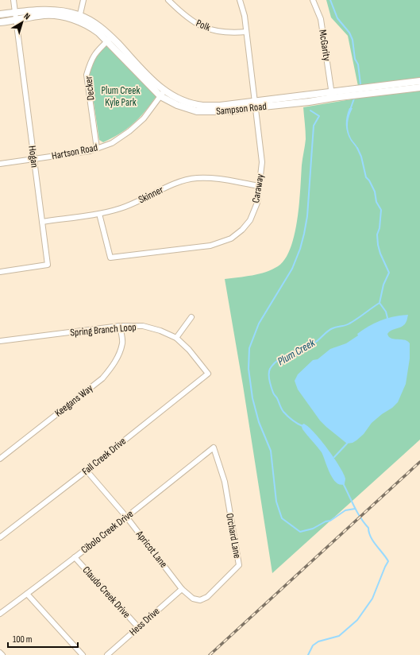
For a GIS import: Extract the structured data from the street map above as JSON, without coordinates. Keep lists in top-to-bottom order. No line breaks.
{"streets":{"street":["Polk","McGarity","Decker","Sampson Road","Hartson Road","Hogan","Caraway","Skinner","Spring Branch Loop","Keegans Way","Fall Creek Drive","Cibolo Creek Drive","Orchard Lane","Apricot Lane","Claudo Creek Drive","Hess Drive"]},"crossings":[["Polk","Caraway"],["McGarity","Sampson Road"],["Decker","Sampson Road"],["Decker","Hartson Road"],["Sampson Road","Hartson Road"],["Sampson Road","Hogan"],["Sampson Road","Caraway"],["Hartson Road","Hogan"],["Hogan","Skinner"],["Caraway","Skinner"],["Spring Branch Loop","Keegans Way"],["Spring Branch Loop","Fall Creek Drive"],["Fall Creek Drive","Apricot Lane"],["Cibolo Creek Drive","Orchard Lane"],["Cibolo Creek Drive","Apricot Lane"],["Cibolo Creek Drive","Claudo Creek Drive"],["Orchard Lane","Apricot Lane"],["Apricot Lane","Hess Drive"],["Claudo Creek Drive","Hess Drive"]],"water":["Plum Creek"],"parks":["Plum Creek Kyle Park"],"scale_bar":"100 m","north":"top right"}
